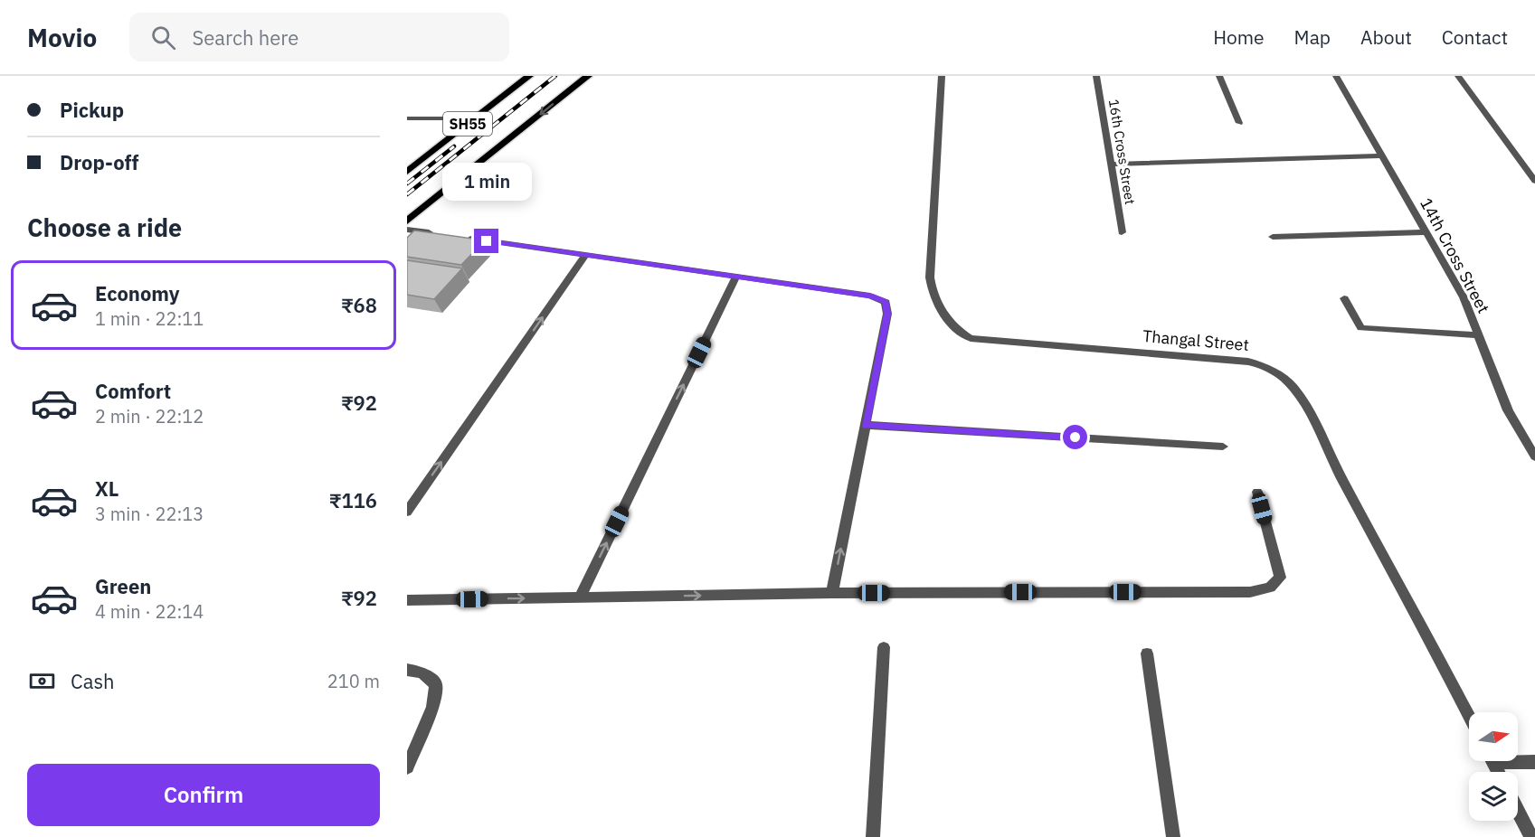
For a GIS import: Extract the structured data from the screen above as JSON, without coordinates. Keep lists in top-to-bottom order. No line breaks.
{"streets":{"main road":["SH55"],"street":["16th Cross Street","14th Cross Street","Thangal Street"]},"north":"right","page":{"header":"Movio","search":"Search here","nav":["Home","Map","About","Contact"],"banner":["Pickup","Drop-off"],"bubble":"1 min","heading":"Choose a ride","list":[{"name":"Economy","note":"1 min · 22:11","value":"₹68"},{"name":"Comfort","note":"2 min · 22:12","value":"₹92"},{"name":"XL","note":"3 min · 22:13","value":"₹116"},{"name":"Green","note":"4 min · 22:14","value":"₹92"}],"pay":["Cash","210 m"],"buttons":"Confirm"}}
